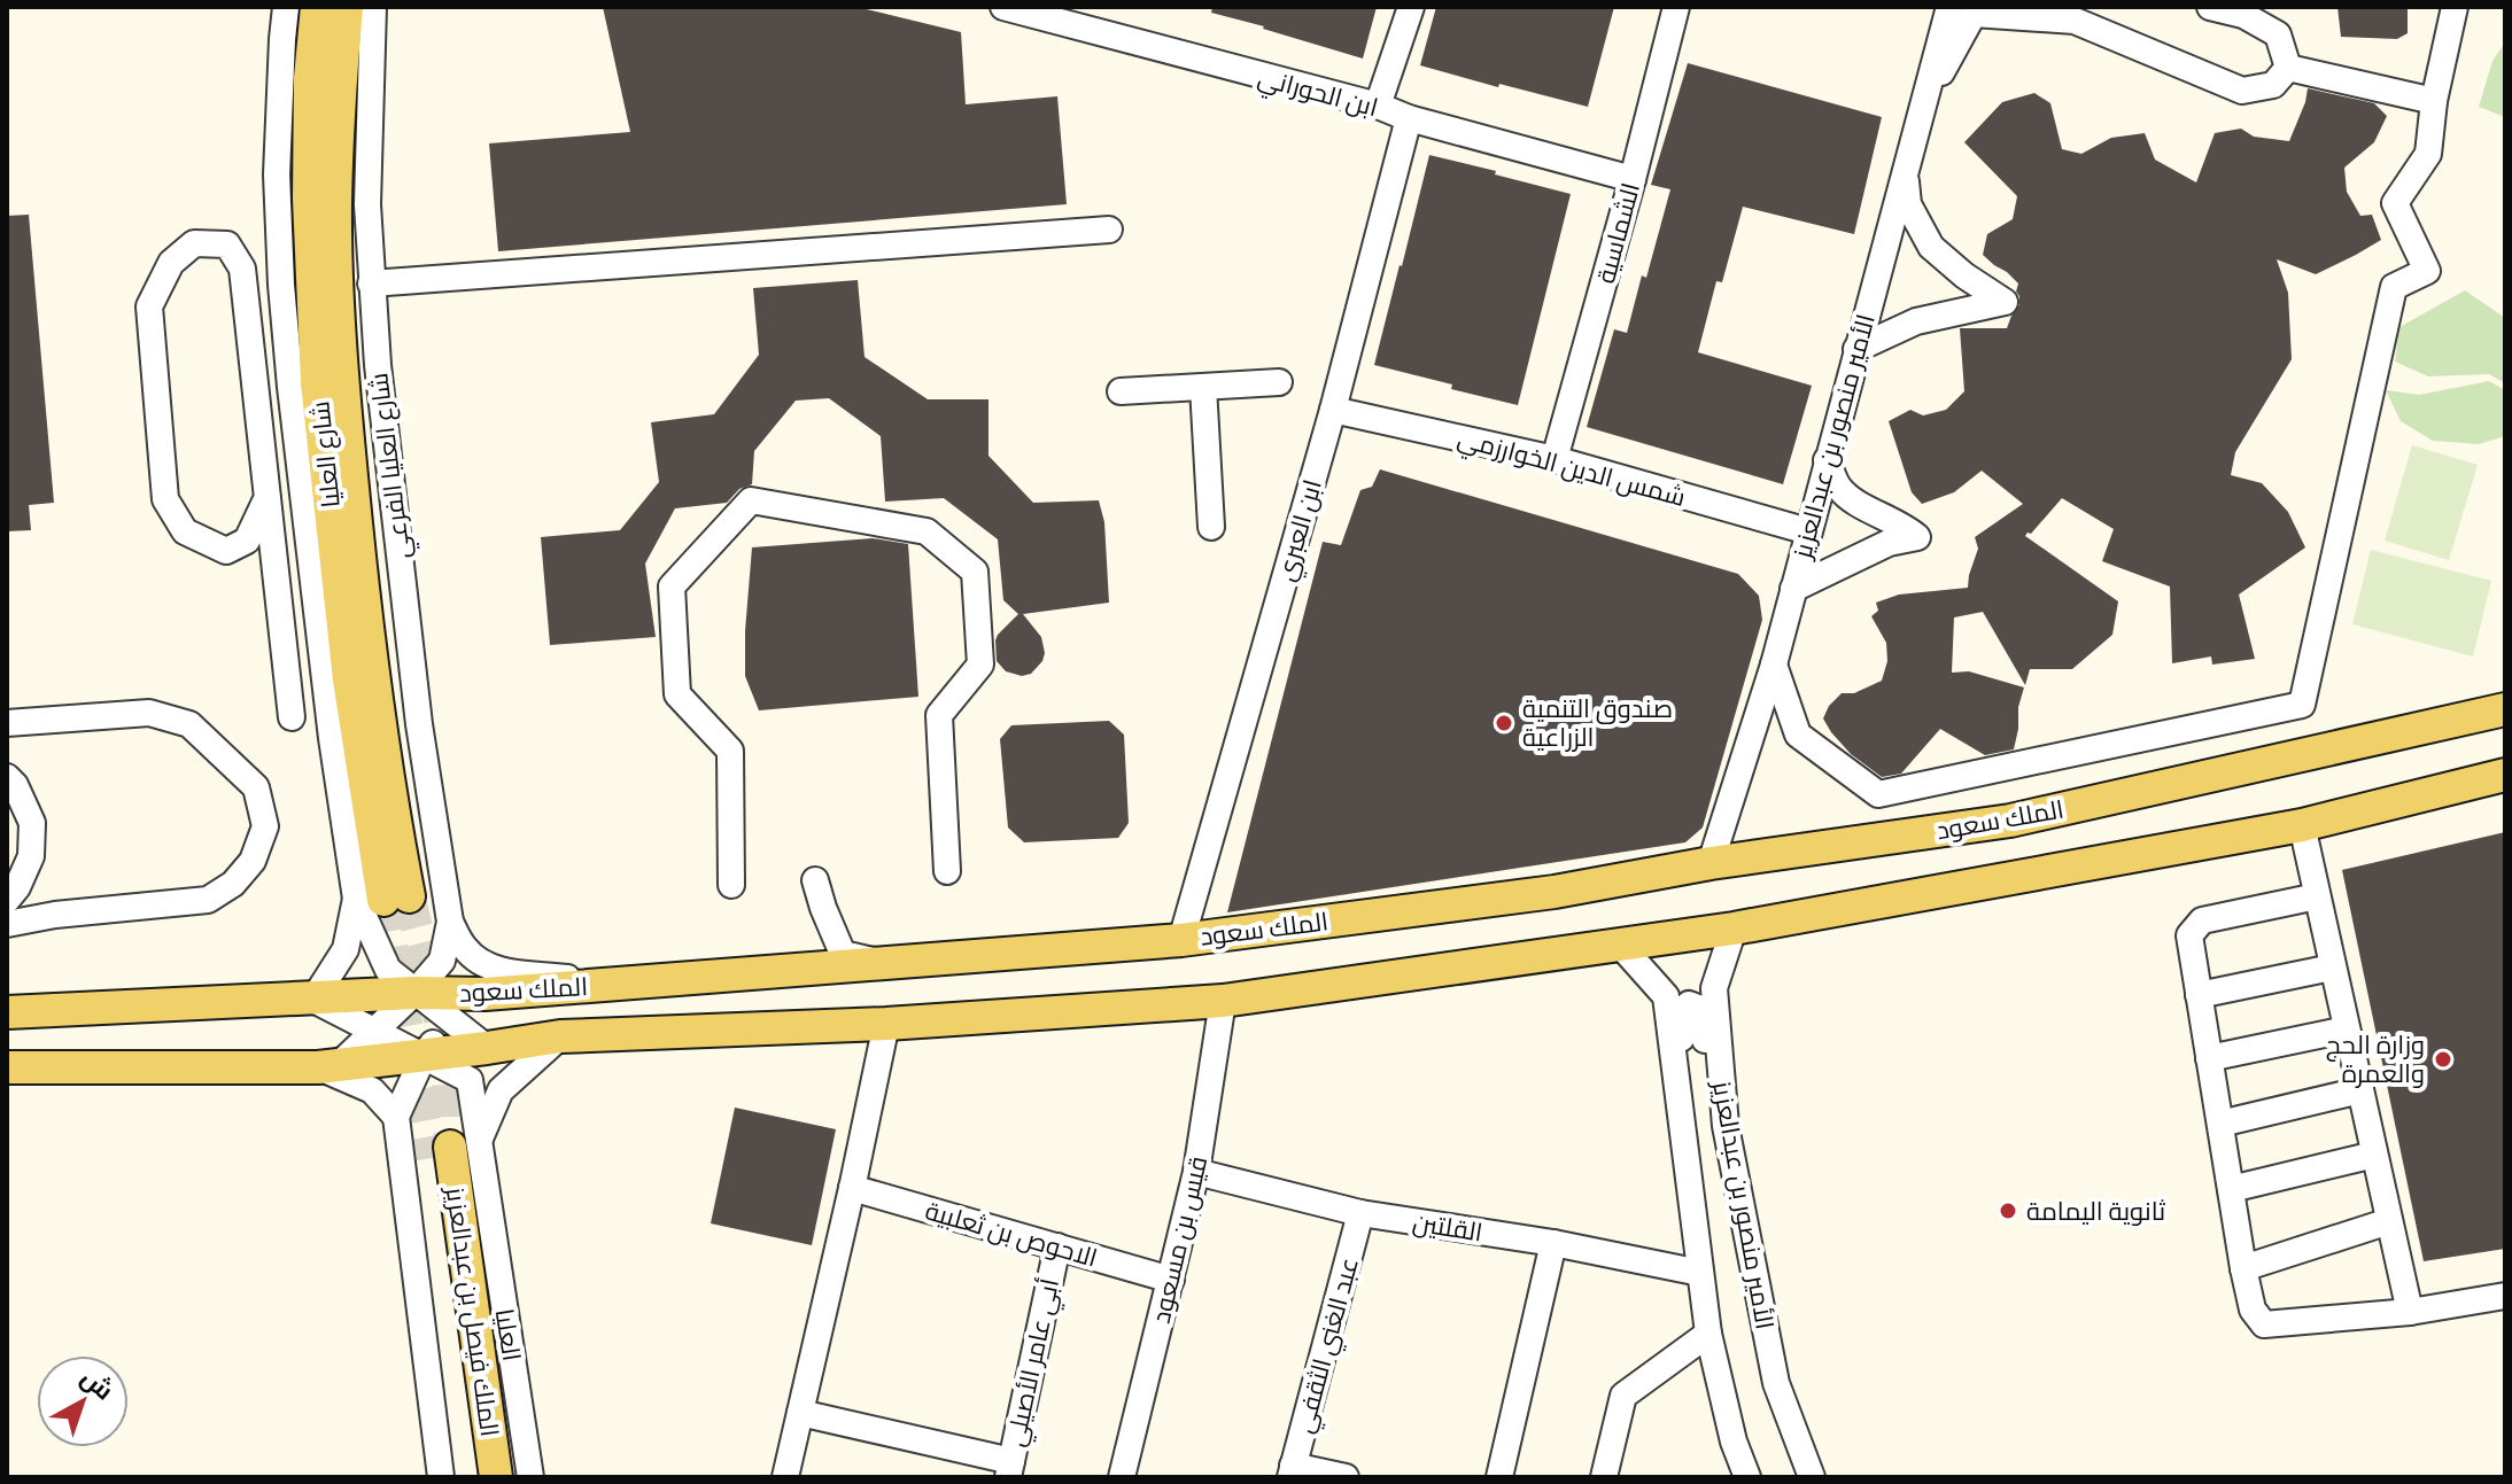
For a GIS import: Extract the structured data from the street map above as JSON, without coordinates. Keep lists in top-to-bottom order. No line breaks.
{"streets":{"main road":["شارع العليا","الملك سعود","الملك فيصل بن عبدالعزيز"],"street":["ابن الحوراني","الشماسية","الأمير منصور بن عبدالعزيز","شارع العليا الفرعي","شمس الدين الخوارزمي","ابن العبري","القلتين","الاحوص بن ثعلبية","قيس بن مسعود","العليا","عبد الغني الثقفي","أبي عامر الأصيلي"]},"crossings":[["ابن الحوراني","الشماسية"],["ابن الحوراني","ابن العبري"],["الشماسية","شمس الدين الخوارزمي"],["الأمير منصور بن عبدالعزيز","شمس الدين الخوارزمي"],["الأمير منصور بن عبدالعزيز","الملك سعود"],["الأمير منصور بن عبدالعزيز","القلتين"],["شارع العليا الفرعي","الملك سعود"],["شارع العليا الفرعي","العليا"],["شمس الدين الخوارزمي","ابن العبري"],["ابن العبري","الملك سعود"],["الملك سعود","قيس بن مسعود"],["الملك سعود","العليا"],["القلتين","قيس بن مسعود"],["القلتين","عبد الغني الثقفي"],["الاحوص بن ثعلبية","قيس بن مسعود"],["الاحوص بن ثعلبية","أبي عامر الأصيلي"],["الملك فيصل بن عبدالعزيز","العليا"]],"places":["صندوق التنمية الزراعية","وزارة الحج والعمرة","ثانوية اليمامة"],"north":"top right"}
